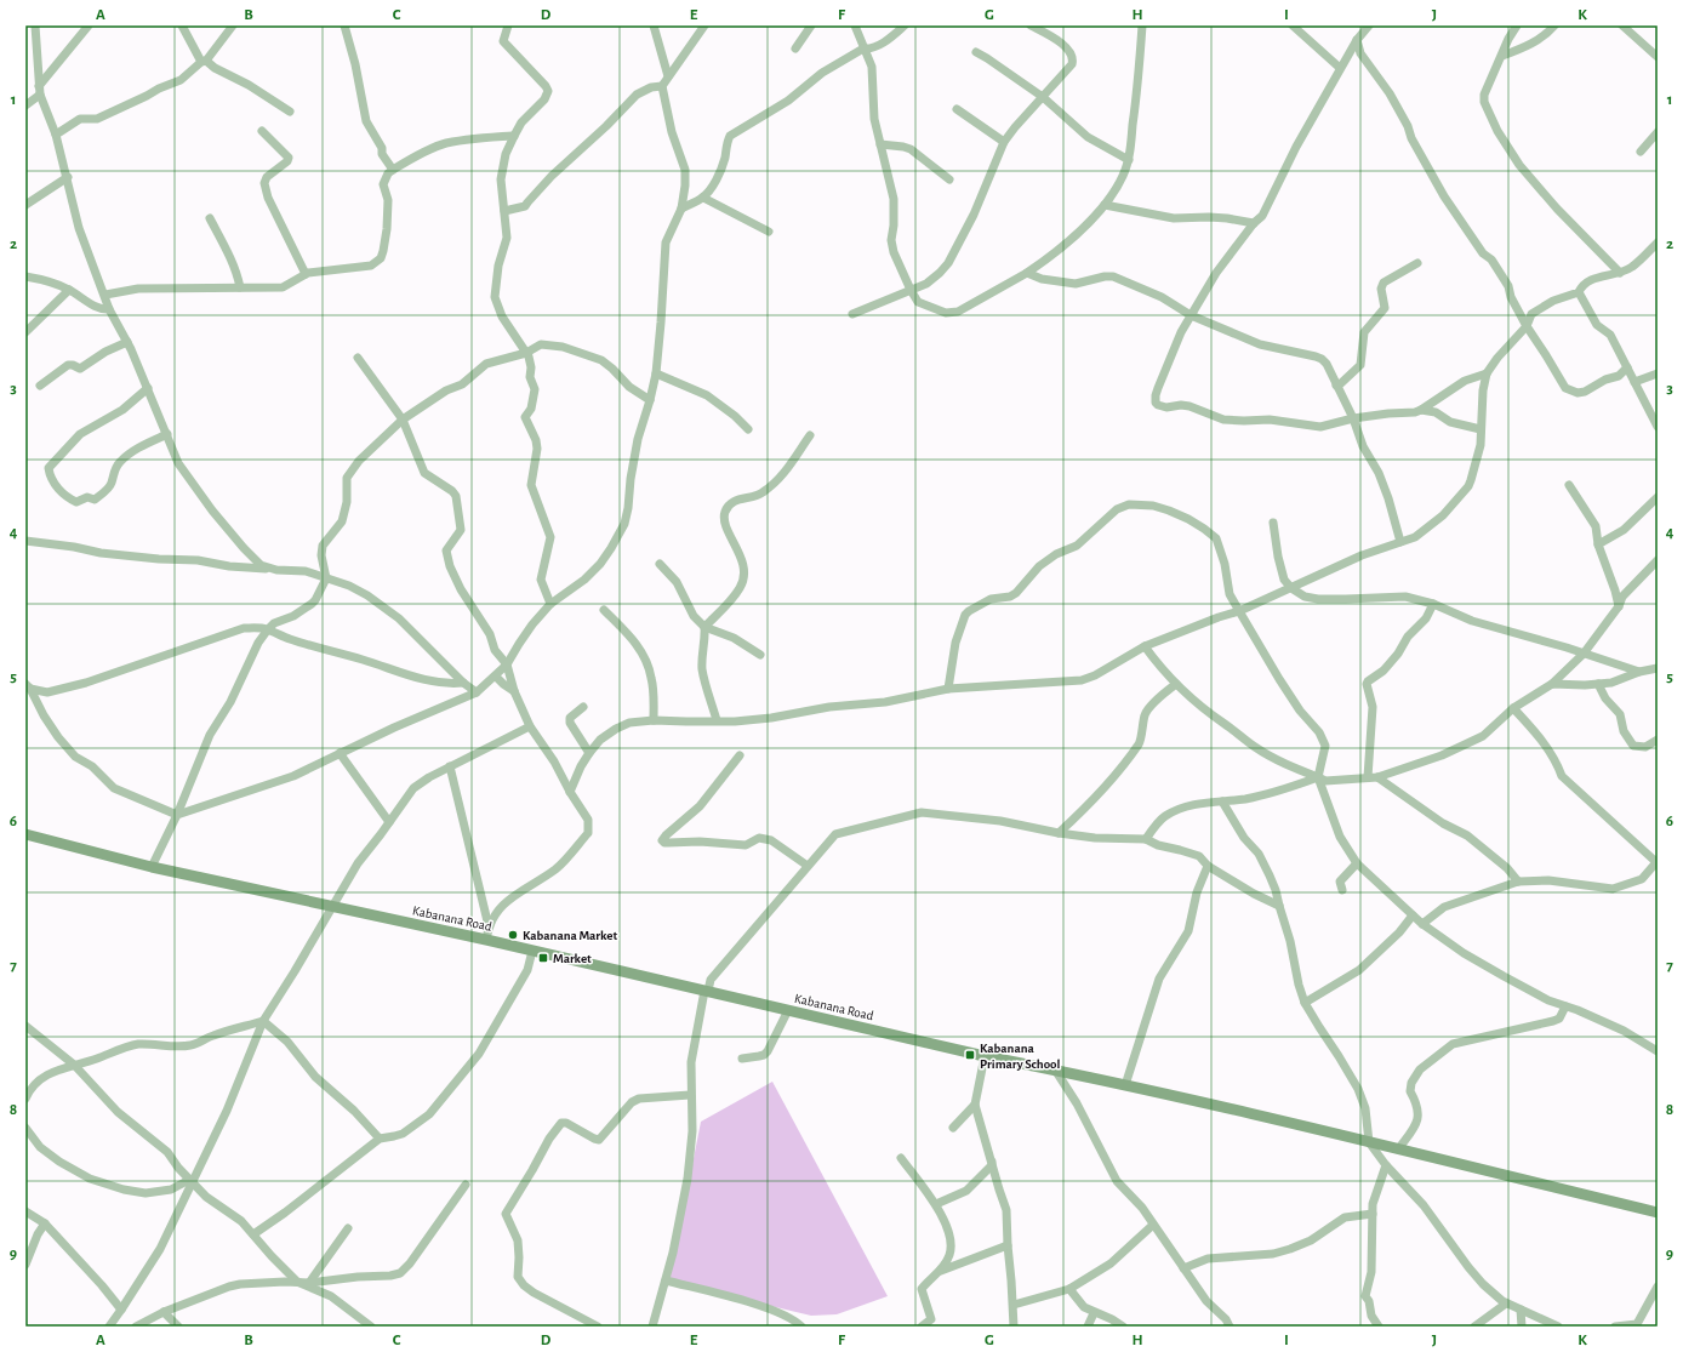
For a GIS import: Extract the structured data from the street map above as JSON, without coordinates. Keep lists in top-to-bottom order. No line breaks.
{"streets":{"street":["Kabanana Road"]},"places":{"other":["Kabanana Market"],"transit":["Market","Kabanana Primary School"]},"grid":{"columns":["A","B","C","D","E","F","G","H","I","J","K"],"rows":["1","2","3","4","5","6","7","8","9"]}}
